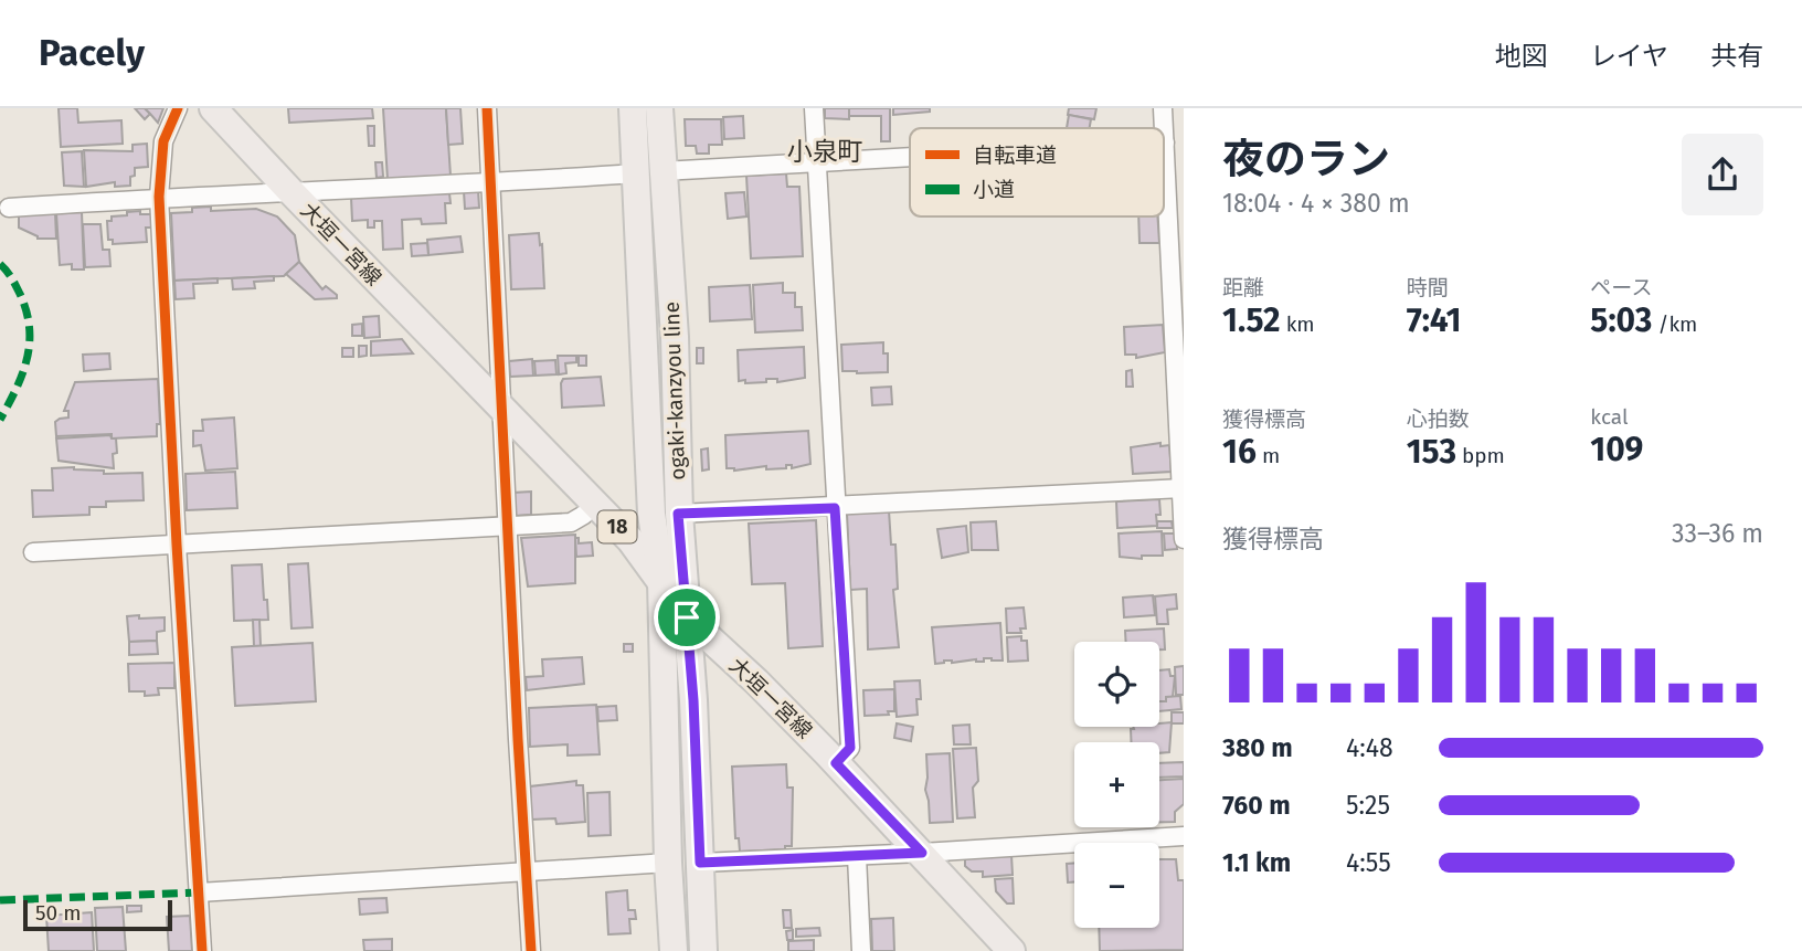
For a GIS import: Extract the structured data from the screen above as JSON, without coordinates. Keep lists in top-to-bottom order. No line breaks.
{"streets":{"main road":["大垣一宮線","ogaki-kanzyou line","18"]},"crossings":[["大垣一宮線","ogaki-kanzyou line"]],"districts":["小泉町"],"legend":["自転車道","小道"],"scale_bar":"50 m","page":{"header":"Pacely","nav":["地図","レイヤ","共有"],"heading":["夜のラン","18:04 · 4 × 380 m"],"stats":[["距離","1.52 km"],["時間","7:41"],["ペース","5:03 /km"],["獲得標高","16 m"],["心拍数","153 bpm"],["kcal","109"]],"chart":["獲得標高","33–36 m"],"map_buttons":["+","−"],"list":[{"name":"380 m","note":"4:48"},{"name":"760 m","note":"5:25"},{"name":"1.1 km","note":"4:55"}],"scale":"50 m"}}
